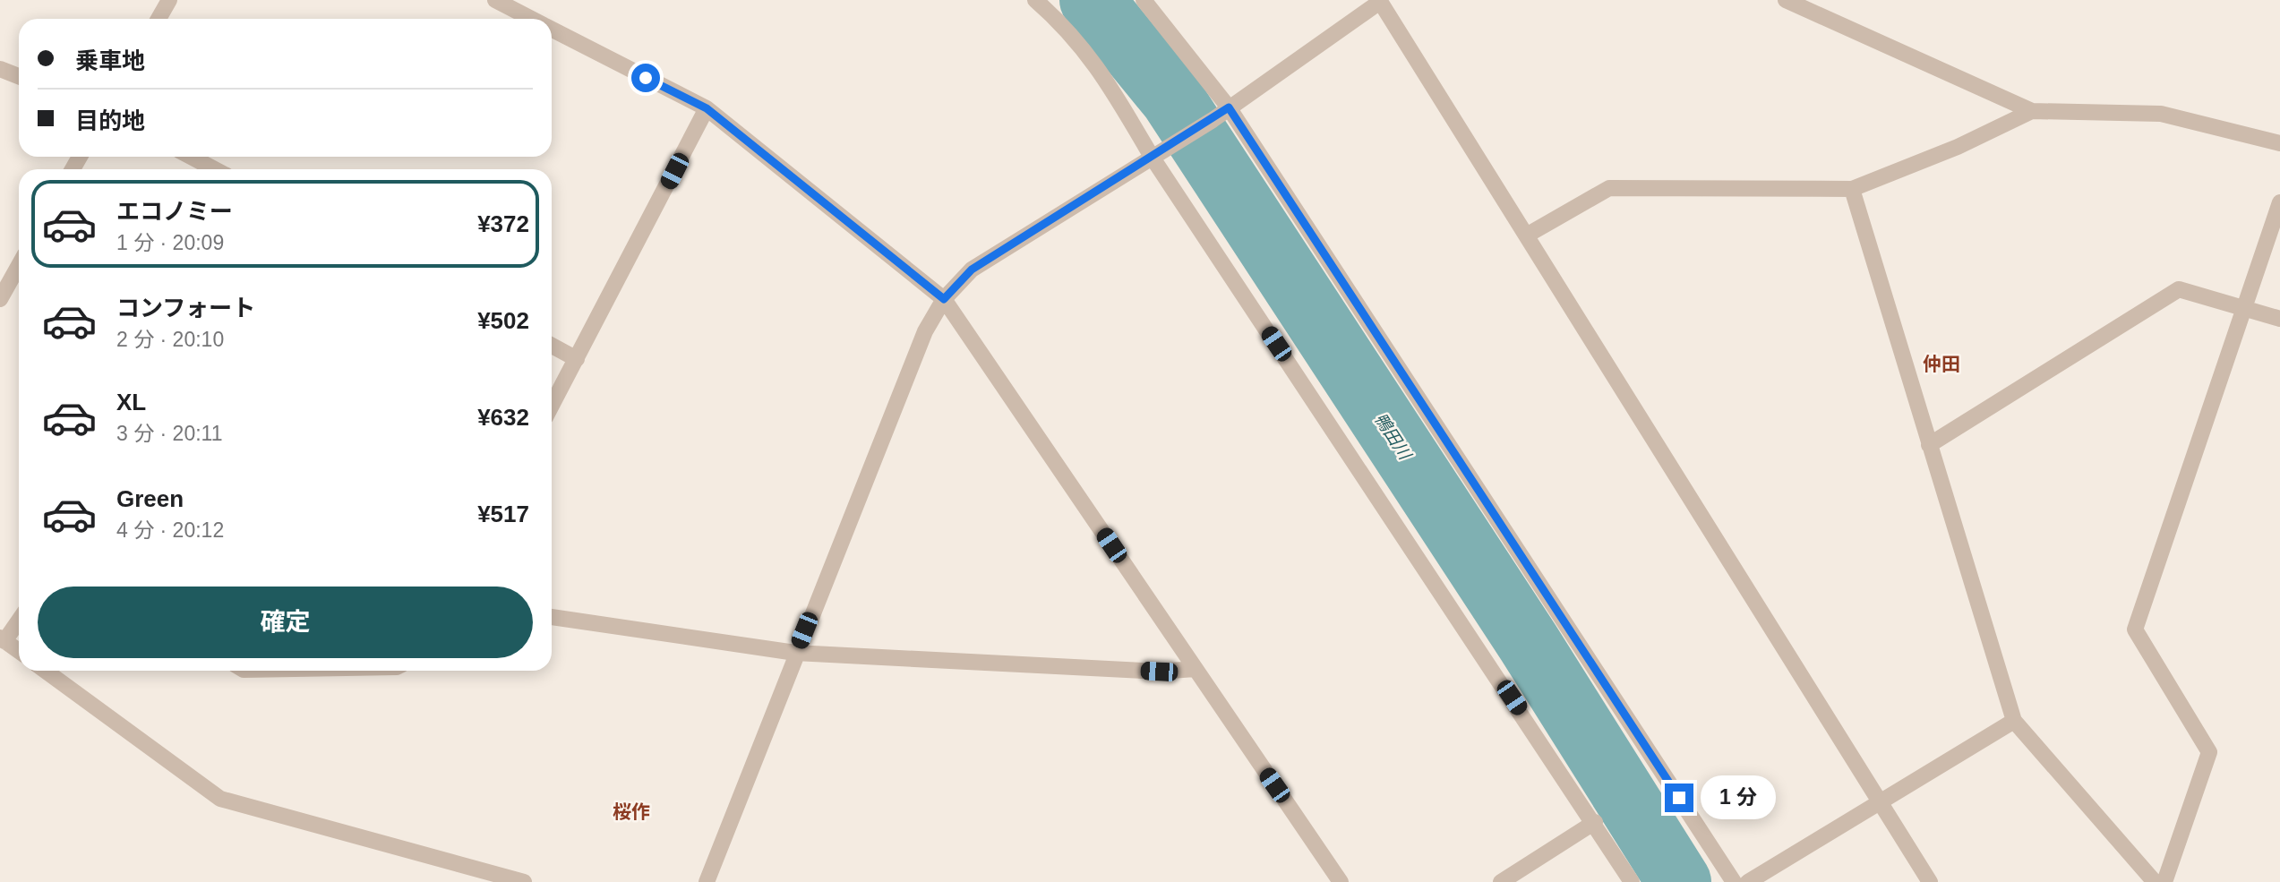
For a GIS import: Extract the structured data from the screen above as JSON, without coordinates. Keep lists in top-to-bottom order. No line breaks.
{"districts":["仲田","桜作"],"water":["鴨田川"],"page":{"banner":["乗車地","目的地"],"list":[{"name":"エコノミー","note":"1 分 · 20:09","value":"¥372"},{"name":"コンフォート","note":"2 分 · 20:10","value":"¥502"},{"name":"XL","note":"3 分 · 20:11","value":"¥632"},{"name":"Green","note":"4 分 · 20:12","value":"¥517"}],"buttons":"確定","bubble":"1 分"}}
